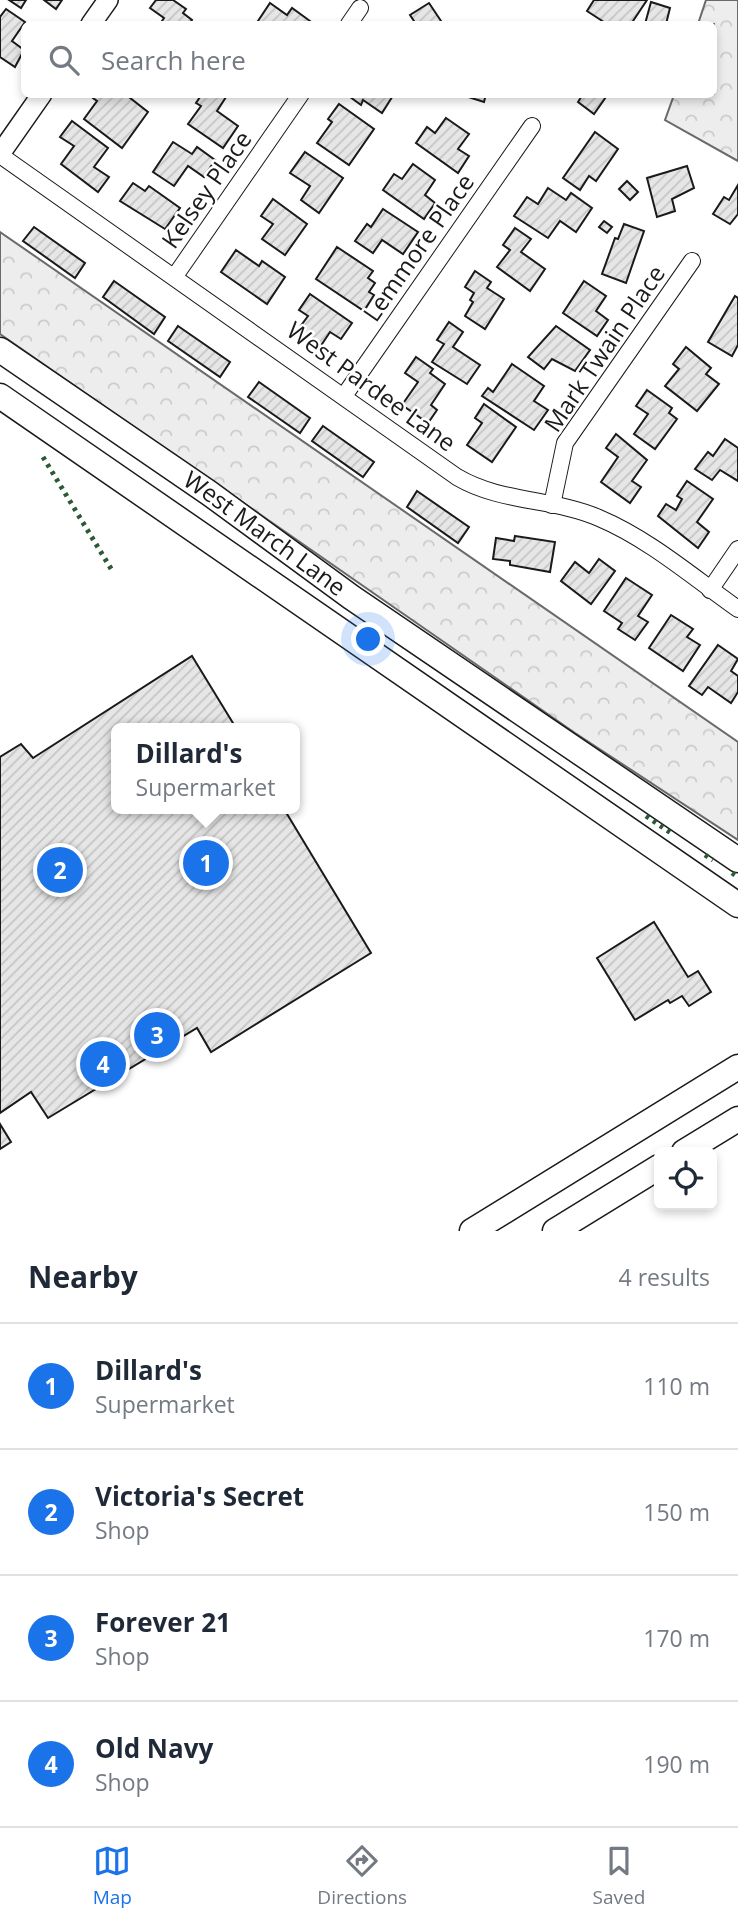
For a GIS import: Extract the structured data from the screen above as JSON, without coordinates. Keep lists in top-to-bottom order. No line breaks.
{"streets":{"main road":["West March Lane"],"street":["Kelsey Place","Lemmore Place","Mark Twain Place","West Pardee Lane"]},"crossings":[["Kelsey Place","West Pardee Lane"],["Lemmore Place","West Pardee Lane"],["Mark Twain Place","West Pardee Lane"]],"page":{"search":"Search here","popup":["Dillard's","Supermarket"],"pins":["1","2","3","4"],"heading":["Nearby","4 results"],"list":[{"mark":"1","name":"Dillard's","note":"Supermarket","value":"110 m"},{"mark":"2","name":"Victoria's Secret","note":"Shop","value":"150 m"},{"mark":"3","name":"Forever 21","note":"Shop","value":"170 m"},{"mark":"4","name":"Old Navy","note":"Shop","value":"190 m"}],"nav":["Map","Directions","Saved"]}}
